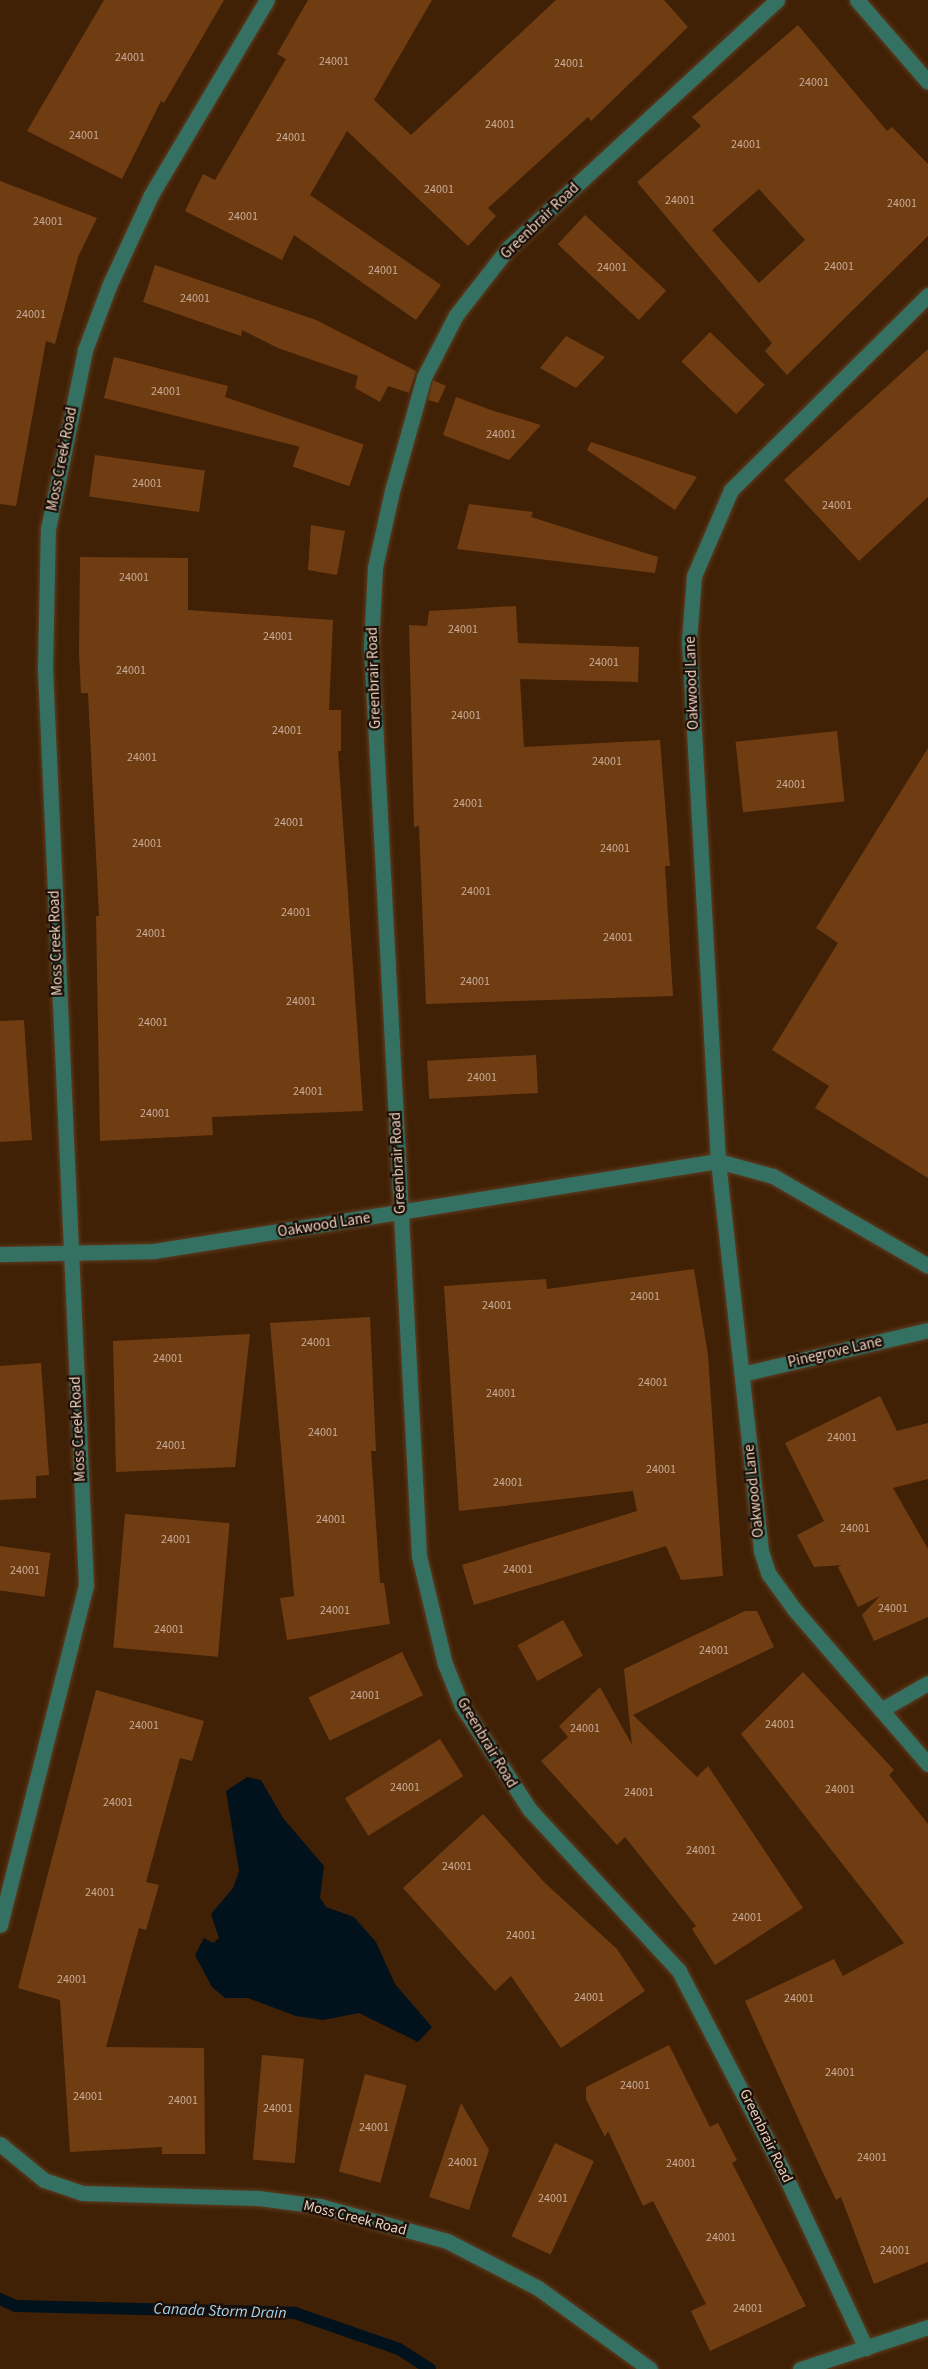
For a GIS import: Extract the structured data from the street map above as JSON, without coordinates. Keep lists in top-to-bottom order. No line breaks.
{"streets":{"street":["Greenbrair Road","Moss Creek Road","Oakwood Lane","Pinegrove Lane"]},"crossings":[["Greenbrair Road","Oakwood Lane"],["Moss Creek Road","Oakwood Lane"],["Oakwood Lane","Pinegrove Lane"]],"water":["Canada Storm Drain"],"house_numbers":["24001","24001","24001","24001","24001","24001","24001","24001","24001","24001","24001","24001","24001","24001","24001","24001","24001","24001","24001","24001","24001","24001","24001","24001","24001","24001","24001","24001","24001","24001","24001","24001","24001","24001","24001","24001","24001","24001","24001","24001","24001","24001","24001","24001","24001","24001","24001","24001","24001","24001","24001","24001","24001","24001","24001","24001","24001","24001","24001","24001","24001","24001","24001","24001","24001","24001","24001","24001","24001","24001","24001","24001","24001","24001","24001","24001","24001","24001","24001","24001","24001","24001","24001","24001","24001","24001","24001","24001","24001","24001","24001","24001","24001","24001","24001"]}
